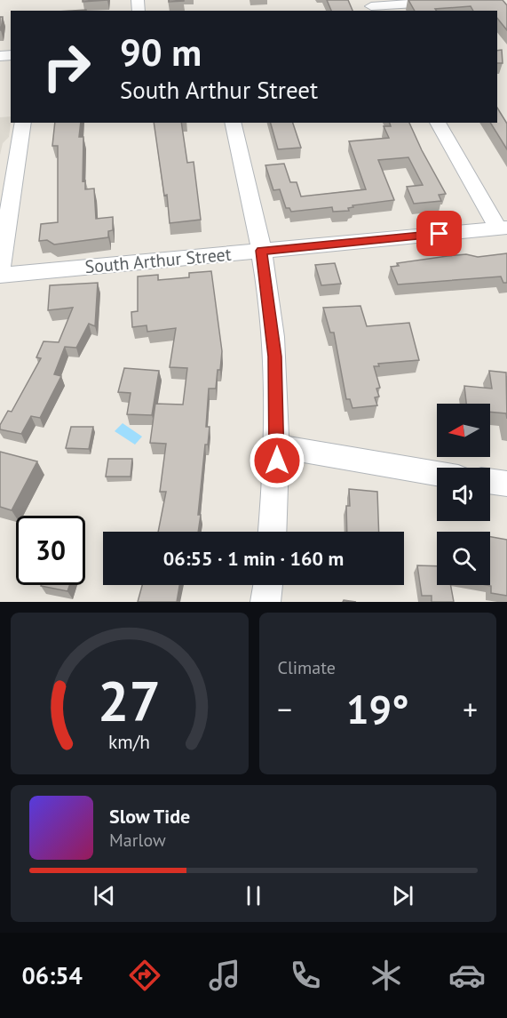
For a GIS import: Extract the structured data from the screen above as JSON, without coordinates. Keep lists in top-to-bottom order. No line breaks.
{"streets":{"street":["South Arthur Street"]},"north":"left","page":{"turn":["90 m","South Arthur Street"],"limit":"30","trip":"06:55 · 1 min · 160 m","tile":"Climate","heat":["−","19°","+"],"song":["Slow Tide","Marlow"],"tabs":"06:54","gauge":["27","km/h"]}}
